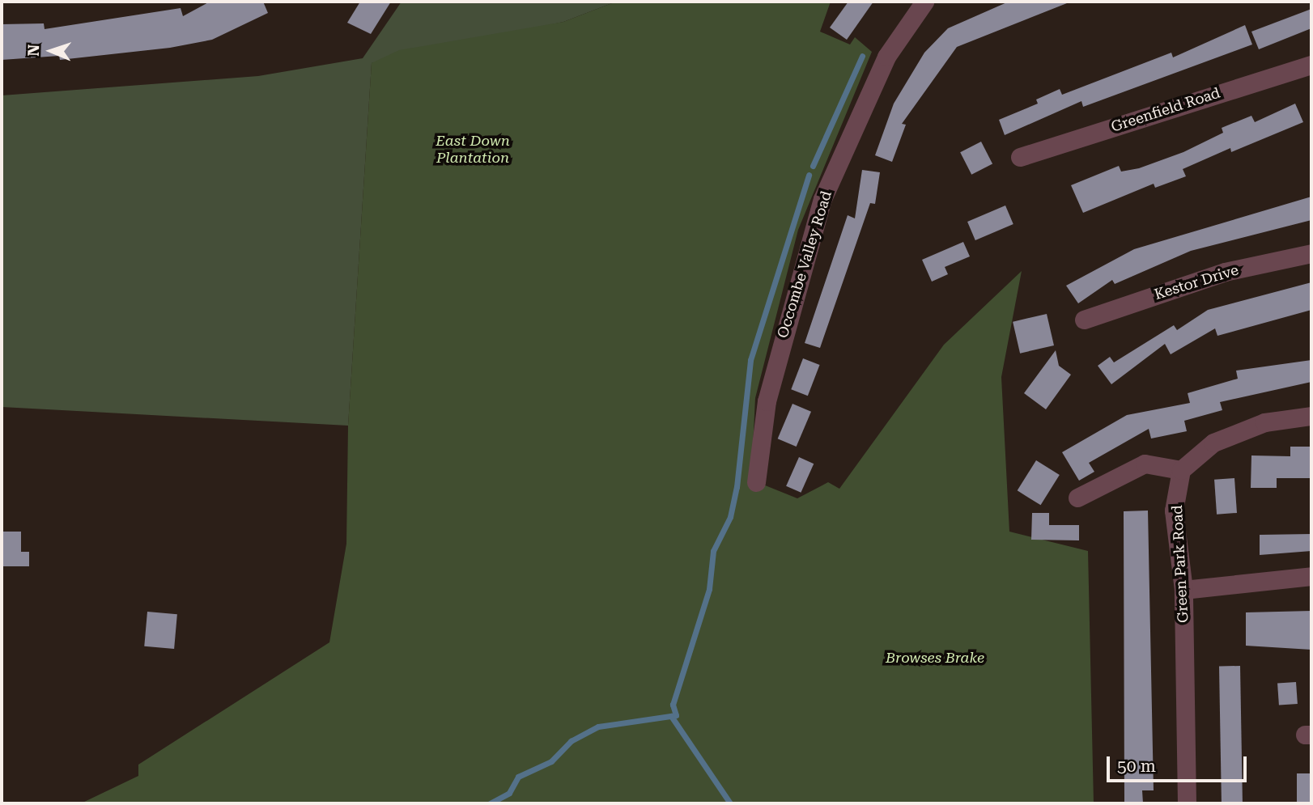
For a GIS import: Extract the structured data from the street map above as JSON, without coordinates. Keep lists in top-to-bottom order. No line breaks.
{"streets":{"street":["Greenfield Road","Occombe Valley Road","Kestor Drive","Green Park Road"]},"parks":["East Down Plantation","Browses Brake"],"scale_bar":"50 m","north":"left"}
